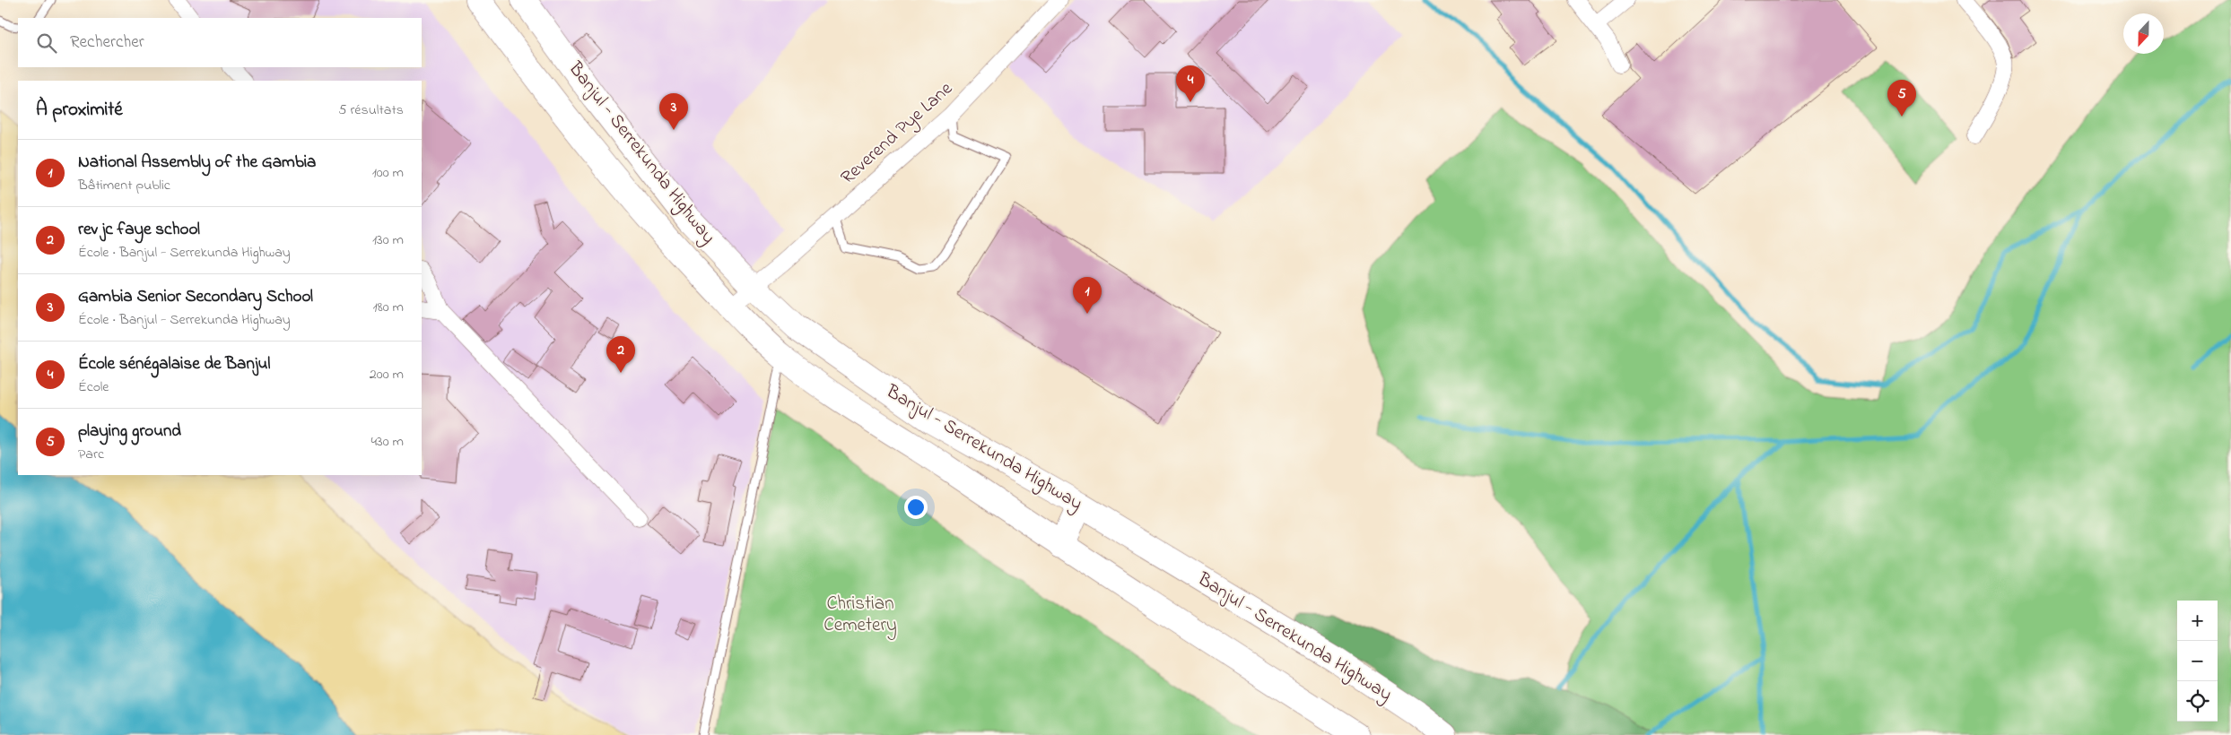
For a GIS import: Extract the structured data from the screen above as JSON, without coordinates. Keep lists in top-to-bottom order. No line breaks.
{"streets":{"highway":["Banjul - Serrekunda Highway"],"street":["Reverend Pye Lane"]},"crossings":[["Reverend Pye Lane","Banjul - Serrekunda Highway"]],"parks":["Christian Cemetery"],"north":"bottom","page":{"search":"Rechercher","pins":["4","5","3","1","2"],"heading":["À proximité","5 résultats"],"list":[{"mark":"1","name":"National Assembly of the Gambia","note":"Bâtiment public","value":"100 m"},{"mark":"2","name":"rev jc faye school","note":"École · Banjul - Serrekunda Highway","value":"130 m"},{"mark":"3","name":"Gambia Senior Secondary School","note":"École · Banjul - Serrekunda Highway","value":"180 m"},{"mark":"4","name":"École sénégalaise de Banjul","note":"École","value":"200 m"},{"mark":"5","name":"playing ground","note":"Parc","value":"430 m"}],"map_buttons":["+","−"]}}
